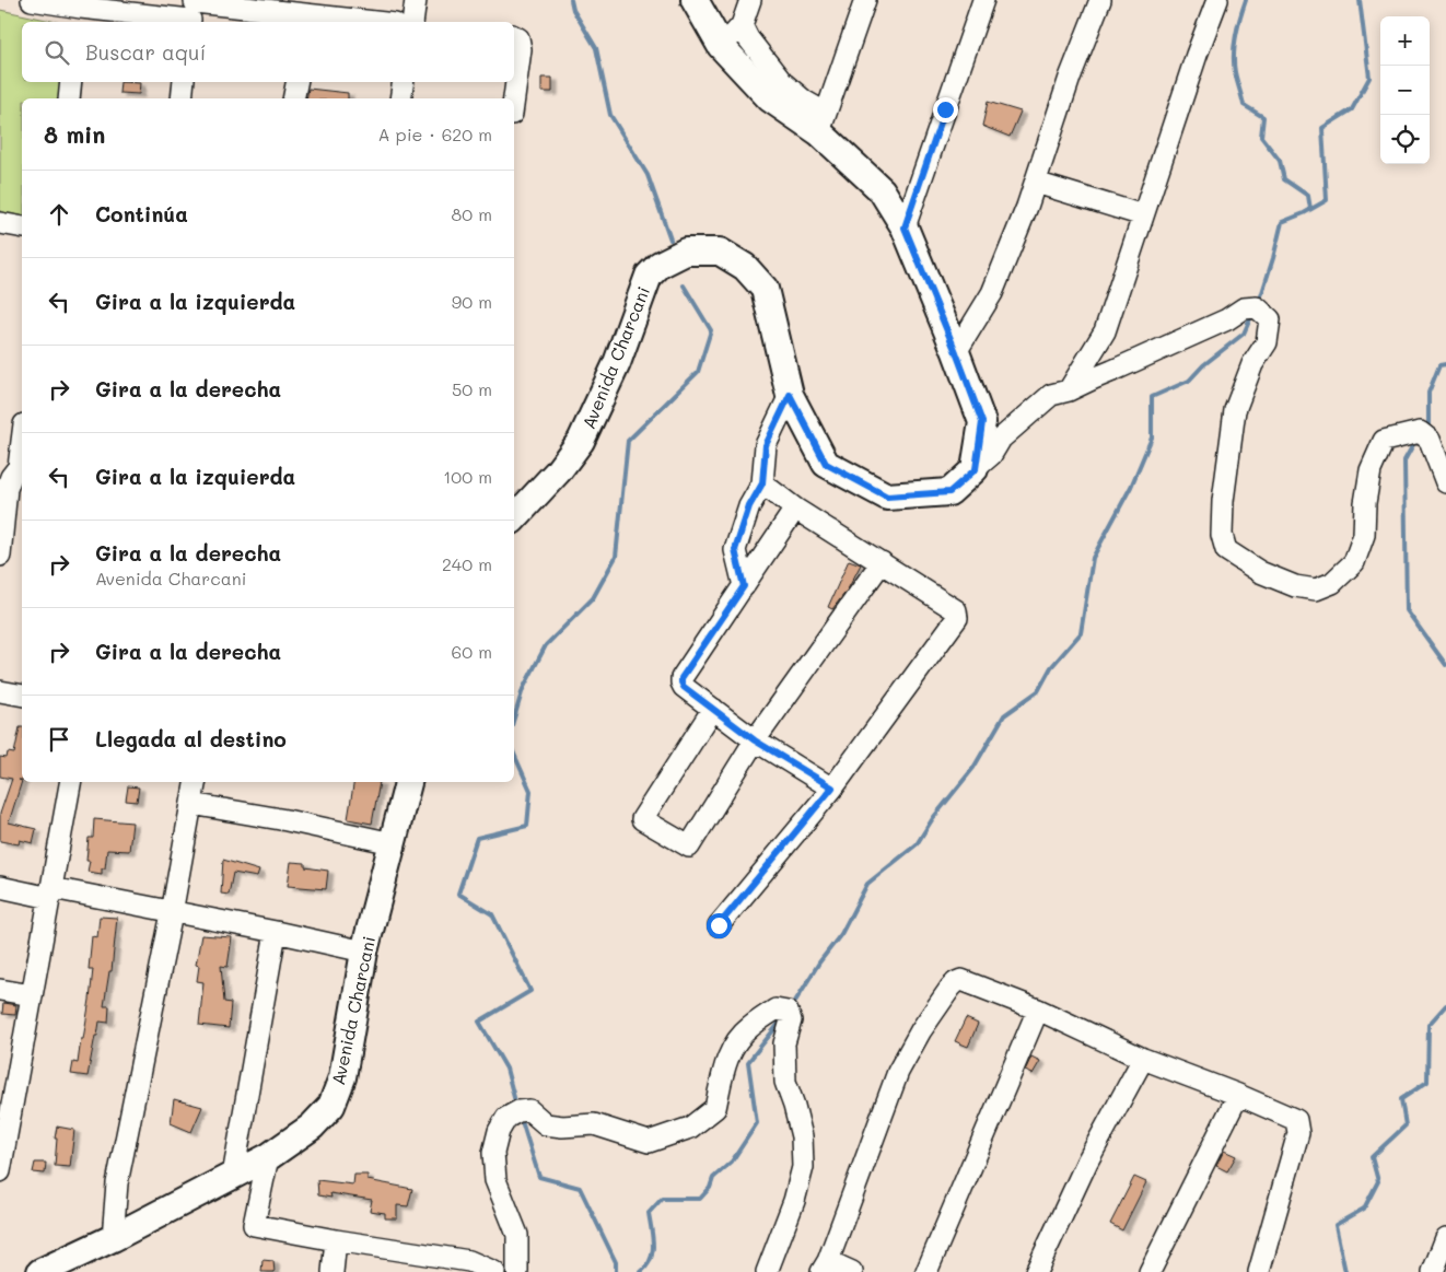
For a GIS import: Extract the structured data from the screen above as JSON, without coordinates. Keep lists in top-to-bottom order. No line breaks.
{"streets":{"main road":["Avenida Charcani"]},"page":{"map_buttons":["+","−"],"search":"Buscar aquí","heading":["8 min","A pie · 620 m"],"list":[["Continúa","80 m"],["Gira a la izquierda","90 m"],["Gira a la derecha","50 m"],["Gira a la izquierda","100 m"],["Gira a la derecha","Avenida Charcani","240 m"],["Gira a la derecha","60 m"],"Llegada al destino"]}}
